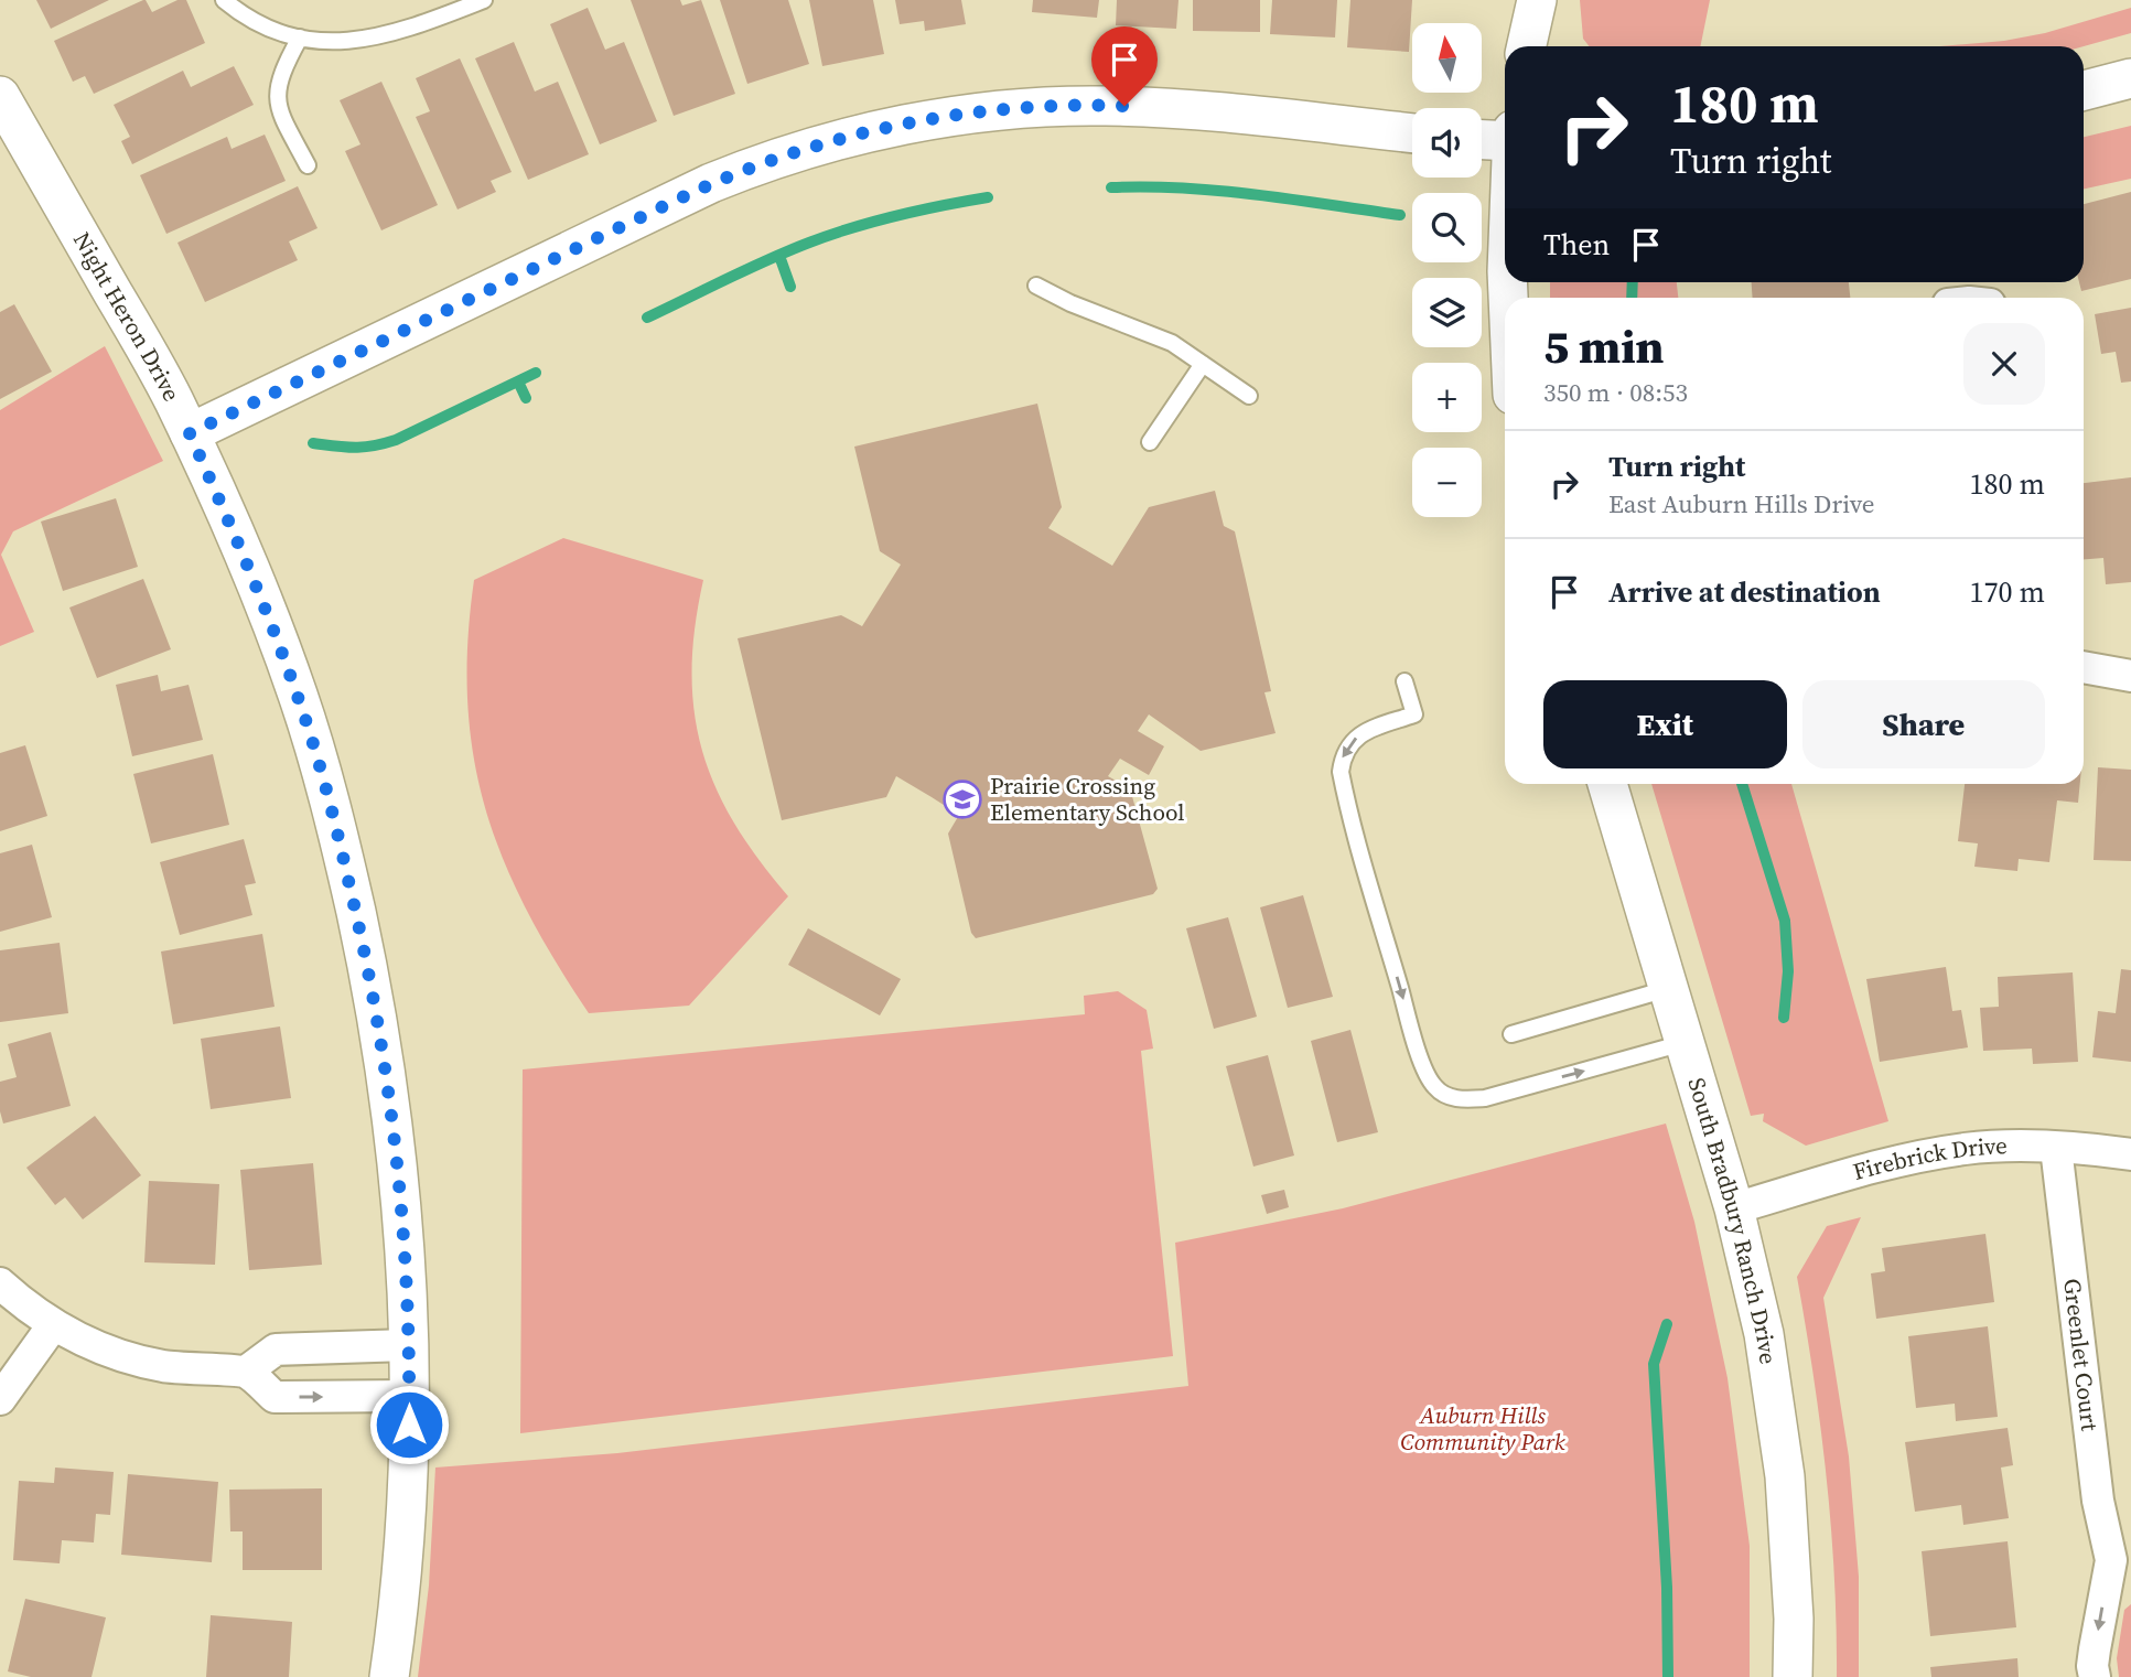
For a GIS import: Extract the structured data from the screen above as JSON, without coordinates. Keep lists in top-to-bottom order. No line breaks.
{"streets":{"street":["Night Heron Drive","Firebrick Drive","South Bradbury Ranch Drive","Greenlet Court"]},"crossings":[["Firebrick Drive","South Bradbury Ranch Drive"],["Firebrick Drive","Greenlet Court"]],"parks":["Auburn Hills Community Park"],"places":{"school or university":["Prairie Crossing Elementary School"]},"north":"top","page":{"map_buttons":["+","−"],"turn":["180 m","Turn right"],"then":"Then","heading":["5 min","350 m · 08:53"],"list":[{"name":"Turn right","note":"East Auburn Hills Drive","value":"180 m"},{"name":"Arrive at destination","value":"170 m"}],"buttons":["Exit","Share"]}}
